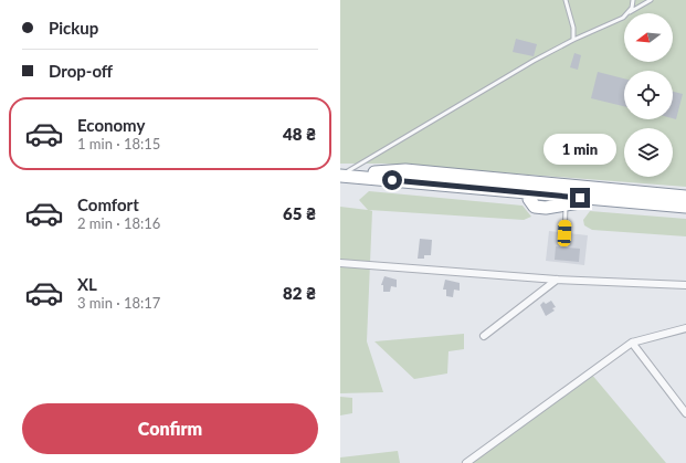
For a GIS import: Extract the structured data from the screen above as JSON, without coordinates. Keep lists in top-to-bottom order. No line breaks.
{"north":"left","page":{"banner":["Pickup","Drop-off"],"list":[{"name":"Economy","note":"1 min · 18:15","value":"48 ₴"},{"name":"Comfort","note":"2 min · 18:16","value":"65 ₴"},{"name":"XL","note":"3 min · 18:17","value":"82 ₴"}],"bubble":"1 min","buttons":"Confirm"}}
